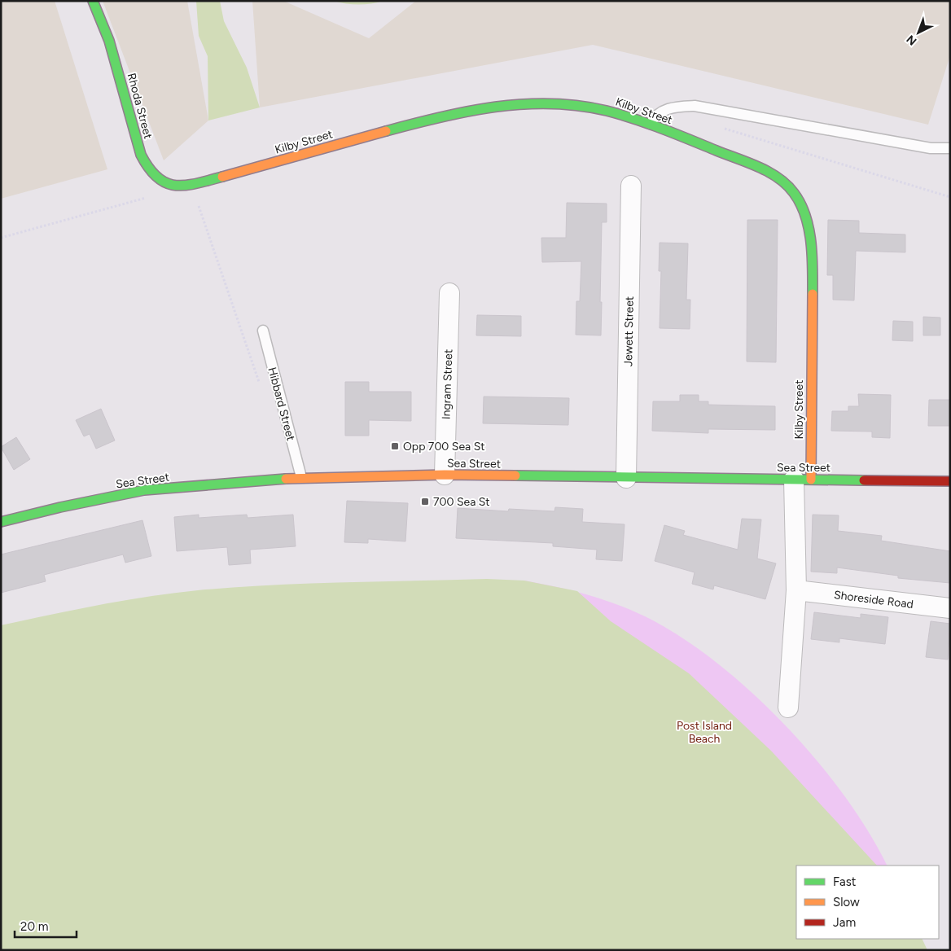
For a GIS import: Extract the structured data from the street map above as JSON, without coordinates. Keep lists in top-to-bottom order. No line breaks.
{"streets":{"street":["Rhoda Street","Kilby Street","Jewett Street","Ingram Street","Sea Street","Shoreside Road"],"lane":["Hibbard Street"]},"crossings":[["Rhoda Street","Kilby Street"],["Kilby Street","Sea Street"],["Jewett Street","Sea Street"],["Ingram Street","Sea Street"],["Hibbard Street","Sea Street"]],"parks":["Post Island Beach"],"places":{"transit":["Opp 700 Sea St","700 Sea St"]},"legend":["Fast","Slow","Jam"],"scale_bar":"20 m","north":"bottom left"}
